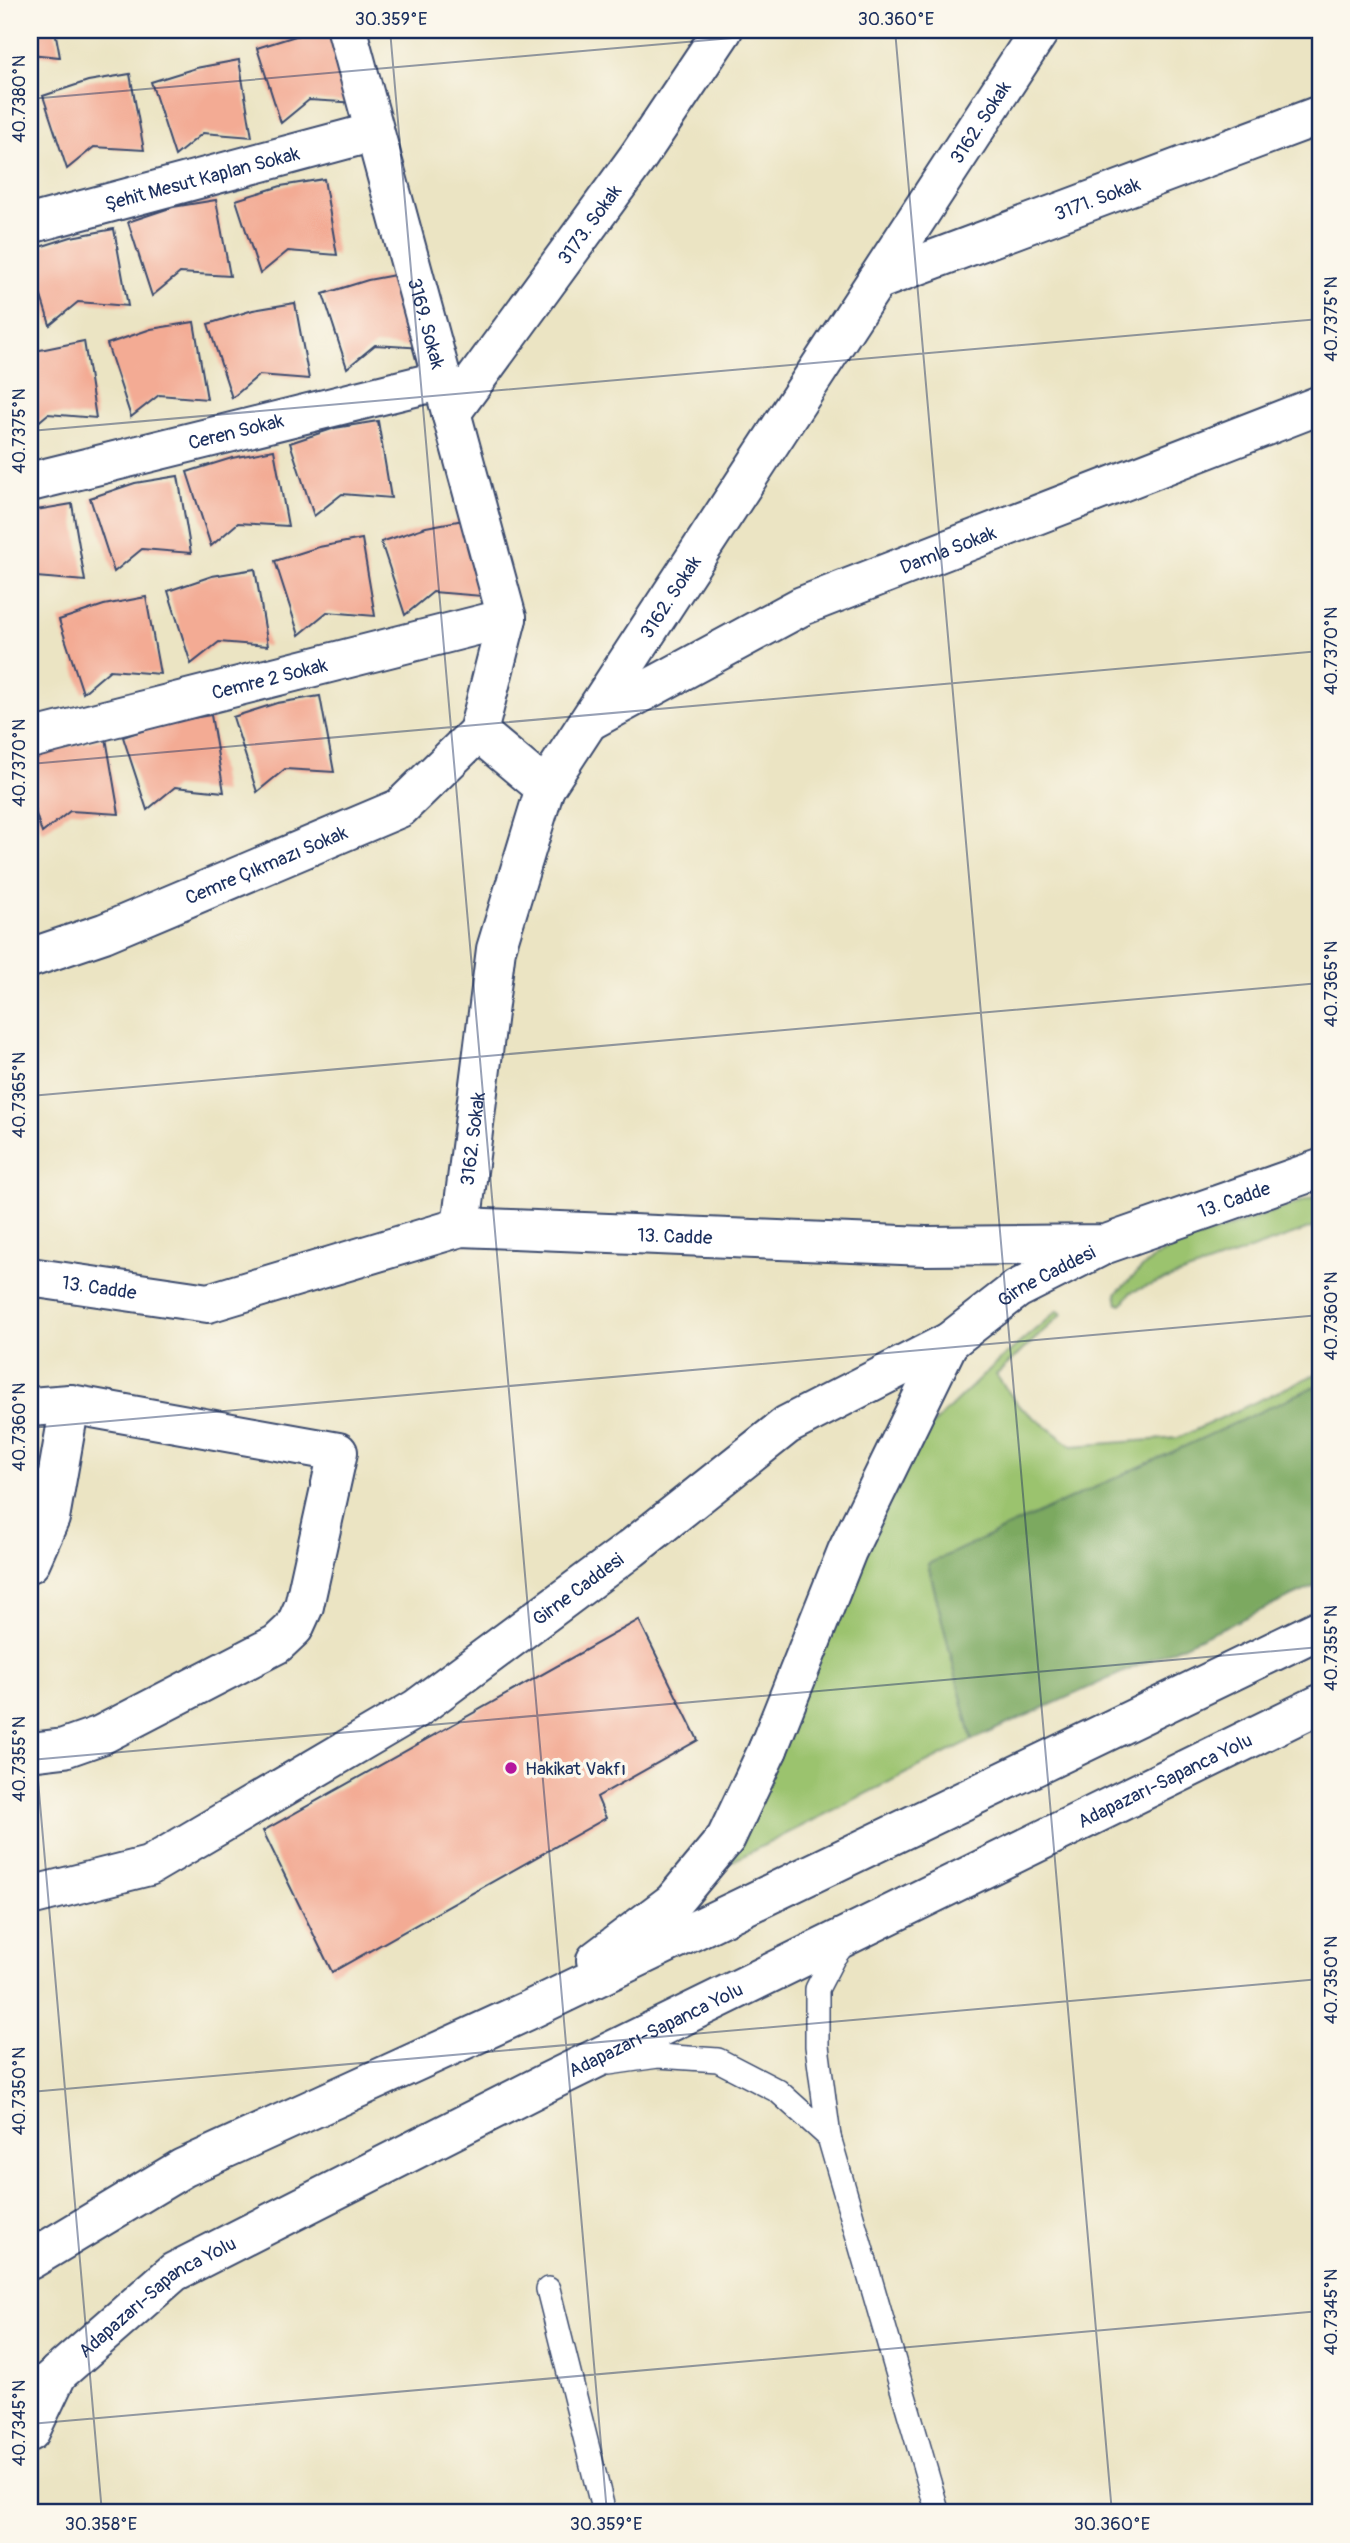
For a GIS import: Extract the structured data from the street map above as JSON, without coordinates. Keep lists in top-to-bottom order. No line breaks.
{"streets":{"main road":["3162. Sokak","Şehit Mesut Kaplan Sokak","3171. Sokak","3173. Sokak","3169. Sokak","Ceren Sokak","Damla Sokak","Cemre 2 Sokak","Cemre Çıkmazı Sokak","13. Cadde","Girne Caddesi","Adapazarı-Sapanca Yolu"]},"crossings":[["3162. Sokak","3171. Sokak"],["3162. Sokak","Damla Sokak"],["3162. Sokak","13. Cadde"],["Şehit Mesut Kaplan Sokak","3169. Sokak"],["3173. Sokak","3169. Sokak"],["3173. Sokak","Ceren Sokak"],["3169. Sokak","Ceren Sokak"],["3169. Sokak","Cemre 2 Sokak"],["13. Cadde","Girne Caddesi"]],"places":["Hakikat Vakfı"],"coordinates":["30.359°E","30.360°E","40.7380°N","40.7375°N","40.7370°N","40.7365°N","40.7360°N","40.7355°N","40.7350°N","40.7345°N","30.358°E"]}
